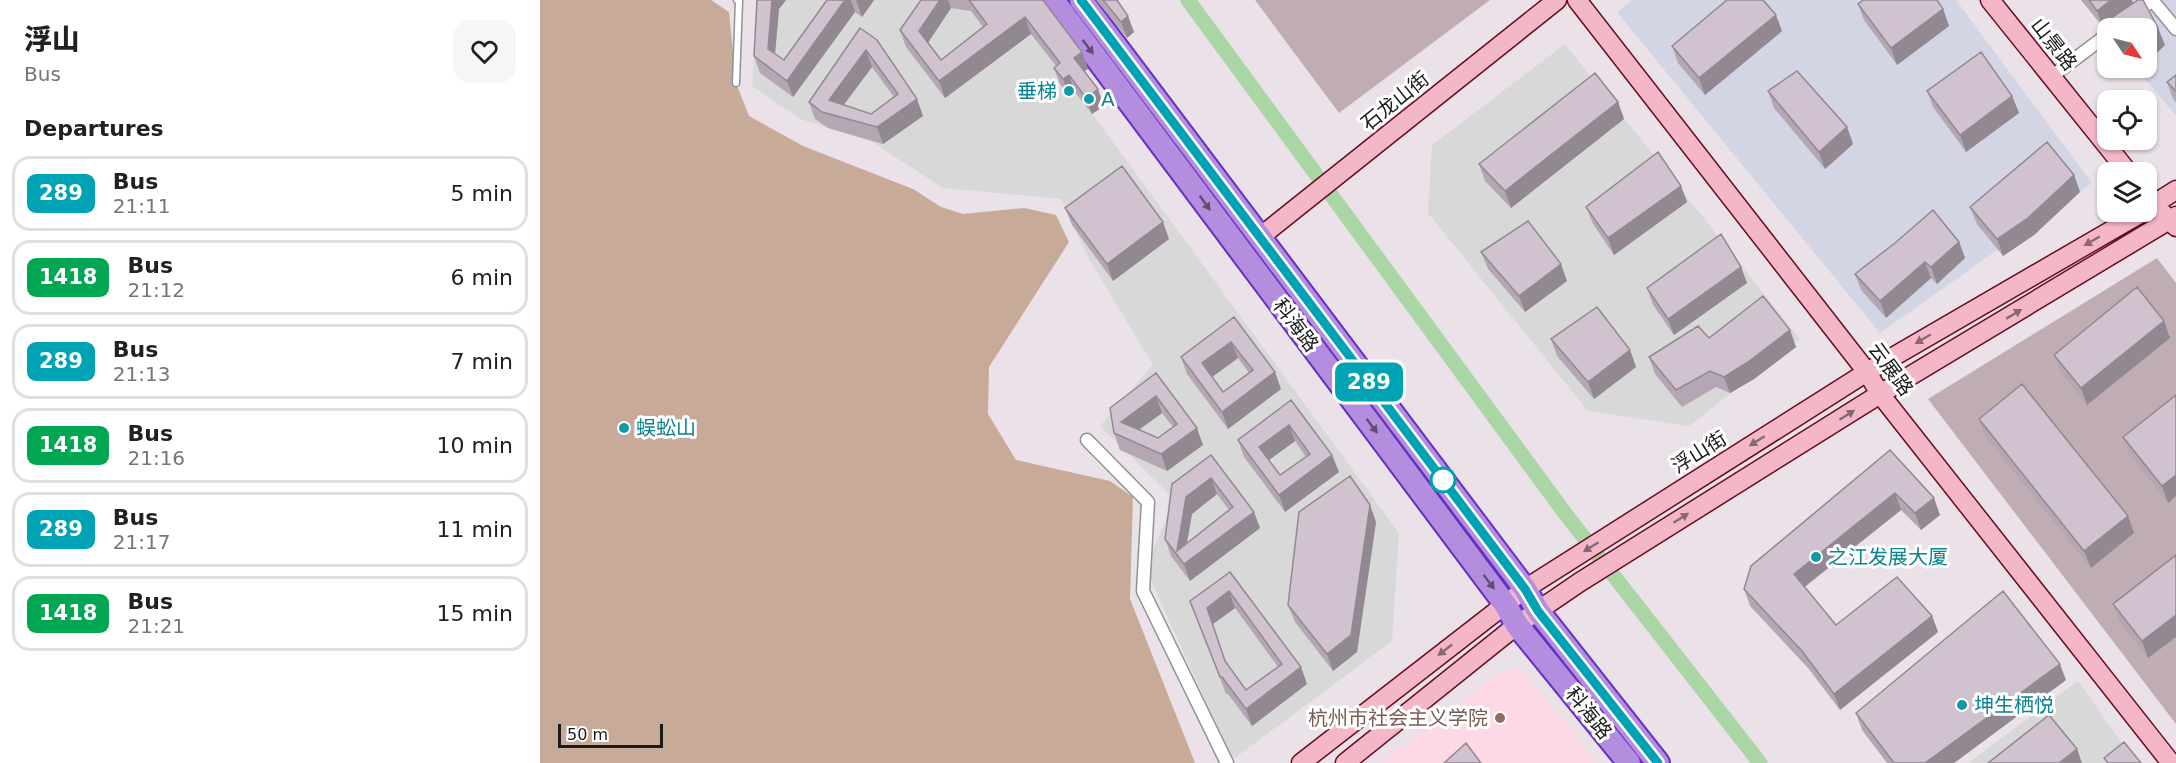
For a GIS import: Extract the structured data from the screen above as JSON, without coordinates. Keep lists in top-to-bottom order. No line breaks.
{"streets":{"highway":["科海路"],"main road":["山景路","石龙山街","云展路","浮山街"]},"crossings":[["石龙山街","科海路"],["科海路","浮山街"],["云展路","浮山街"]],"places":["垂梯","A","蜈蚣山","之江发展大厦","坤生栖悦","杭州市社会主义学院"],"lines":["bus line 289"],"scale_bar":"50 m","north":"bottom right","page":{"heading":[["浮山","Bus"],"Departures"],"on_map":"289","list":[{"mark":"289","name":"Bus","note":"21:11","value":"5 min"},{"mark":"1418","name":"Bus","note":"21:12","value":"6 min"},{"mark":"289","name":"Bus","note":"21:13","value":"7 min"},{"mark":"1418","name":"Bus","note":"21:16","value":"10 min"},{"mark":"289","name":"Bus","note":"21:17","value":"11 min"},{"mark":"1418","name":"Bus","note":"21:21","value":"15 min"}],"scale":"50 m"}}
